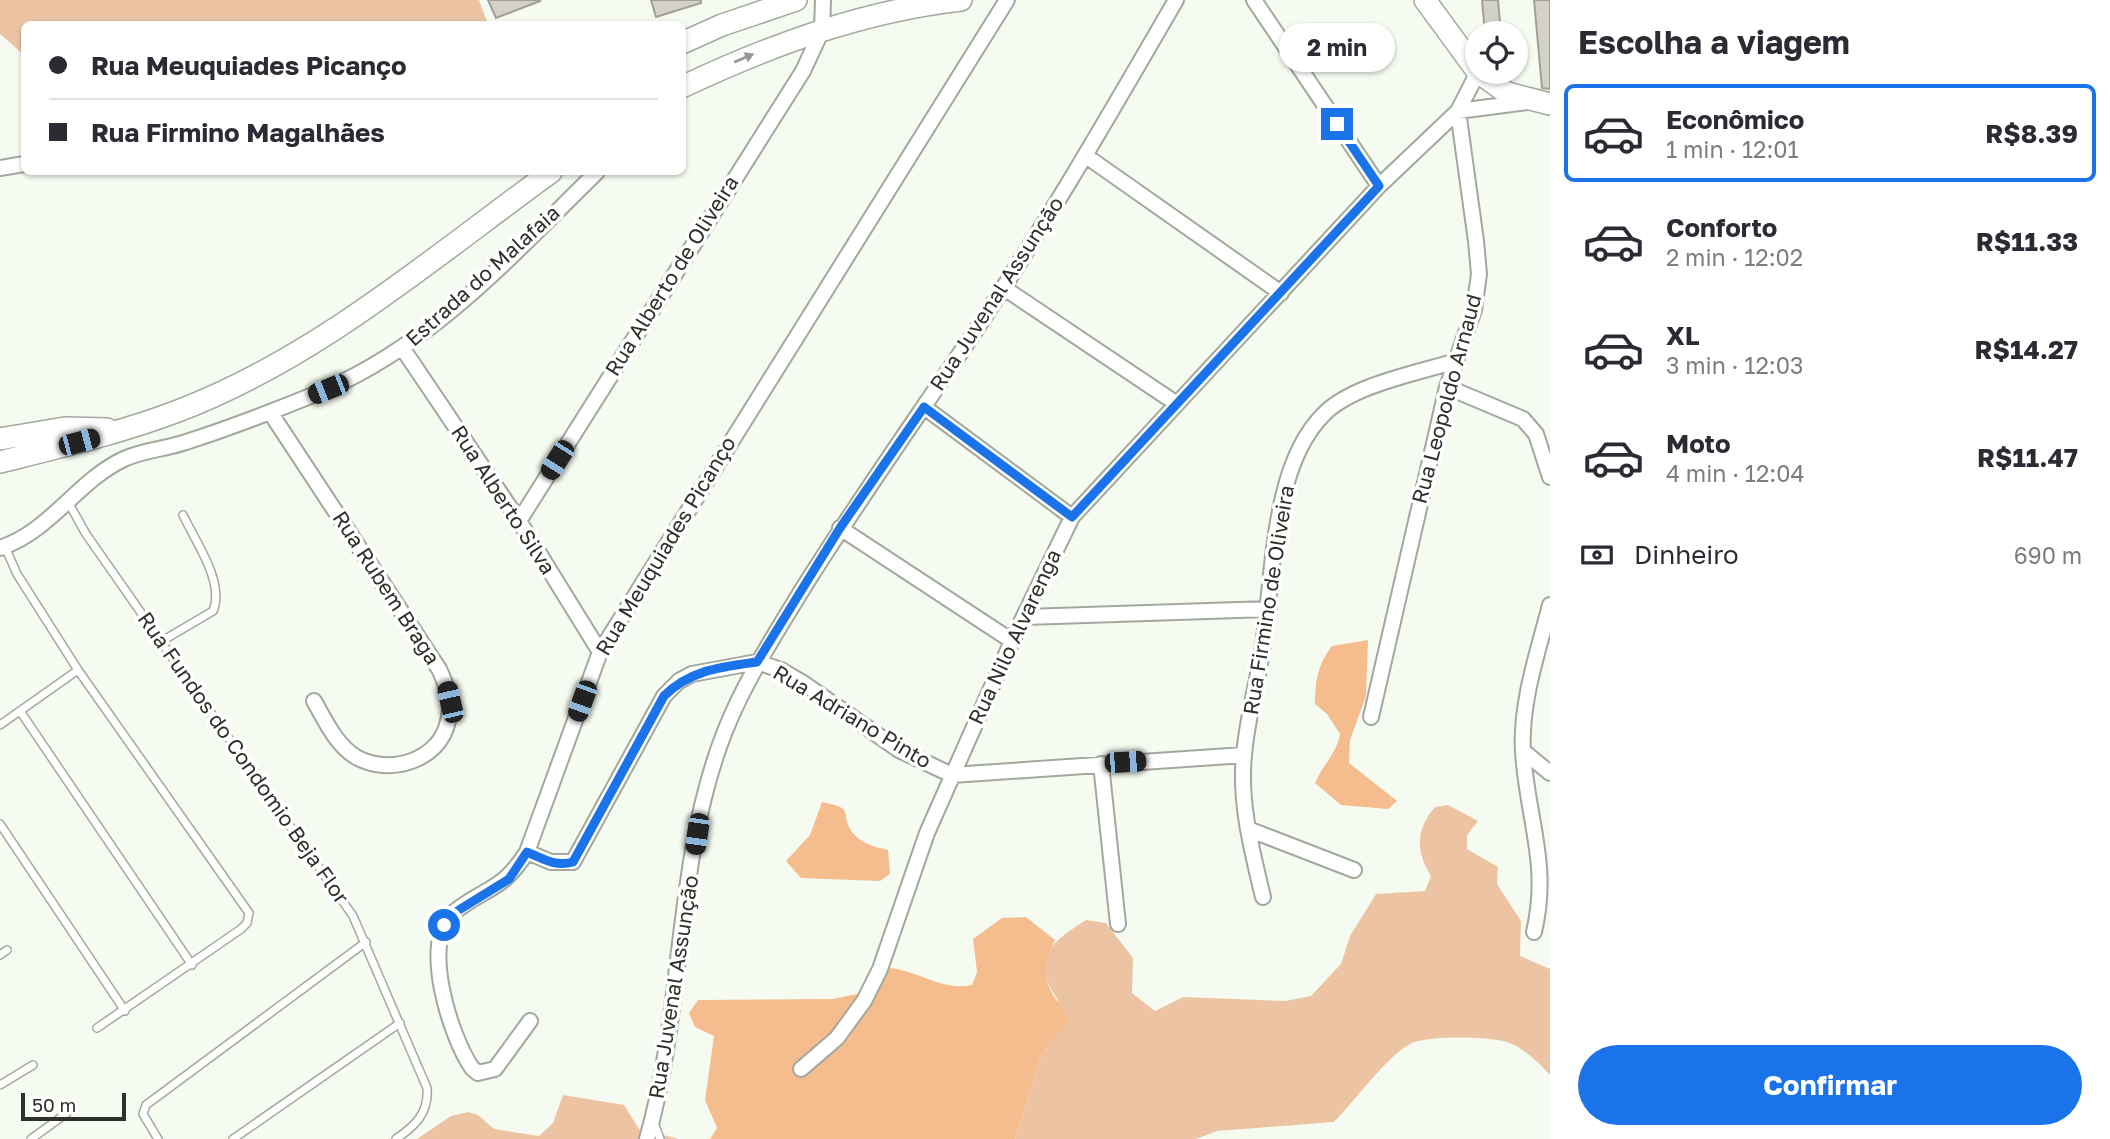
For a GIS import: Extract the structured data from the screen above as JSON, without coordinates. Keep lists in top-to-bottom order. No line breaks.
{"streets":{"street":["Estrada do Malafaia","Rua Alberto de Oliveira","Rua Juvenal Assunção","Rua Leopoldo Arnaud","Rua Alberto Silva","Rua Meuquiades Picanço","Rua Rubem Braga","Rua Firmino de Oliveira","Rua Nilo Alvarenga","Rua Adriano Pinto"],"lane":["Rua Fundos do Condomio Beja Flor"]},"crossings":[["Estrada do Malafaia","Rua Alberto Silva"],["Estrada do Malafaia","Rua Rubem Braga"],["Estrada do Malafaia","Rua Fundos do Condomio Beja Flor"],["Rua Alberto de Oliveira","Rua Alberto Silva"],["Rua Juvenal Assunção","Rua Adriano Pinto"],["Rua Leopoldo Arnaud","Rua Firmino de Oliveira"],["Rua Leopoldo Arnaud","Rua Nilo Alvarenga"],["Rua Alberto Silva","Rua Meuquiades Picanço"],["Rua Meuquiades Picanço","Rua Adriano Pinto"],["Rua Firmino de Oliveira","Rua Adriano Pinto"],["Rua Nilo Alvarenga","Rua Adriano Pinto"]],"scale_bar":"50 m","page":{"heading":"Escolha a viagem","banner":["Rua Meuquiades Picanço","Rua Firmino Magalhães"],"bubble":"2 min","list":[{"name":"Econômico","note":"1 min · 12:01","value":"R$8.39"},{"name":"Conforto","note":"2 min · 12:02","value":"R$11.33"},{"name":"XL","note":"3 min · 12:03","value":"R$14.27"},{"name":"Moto","note":"4 min · 12:04","value":"R$11.47"}],"pay":["Dinheiro","690 m"],"buttons":"Confirmar","scale":"50 m"}}
